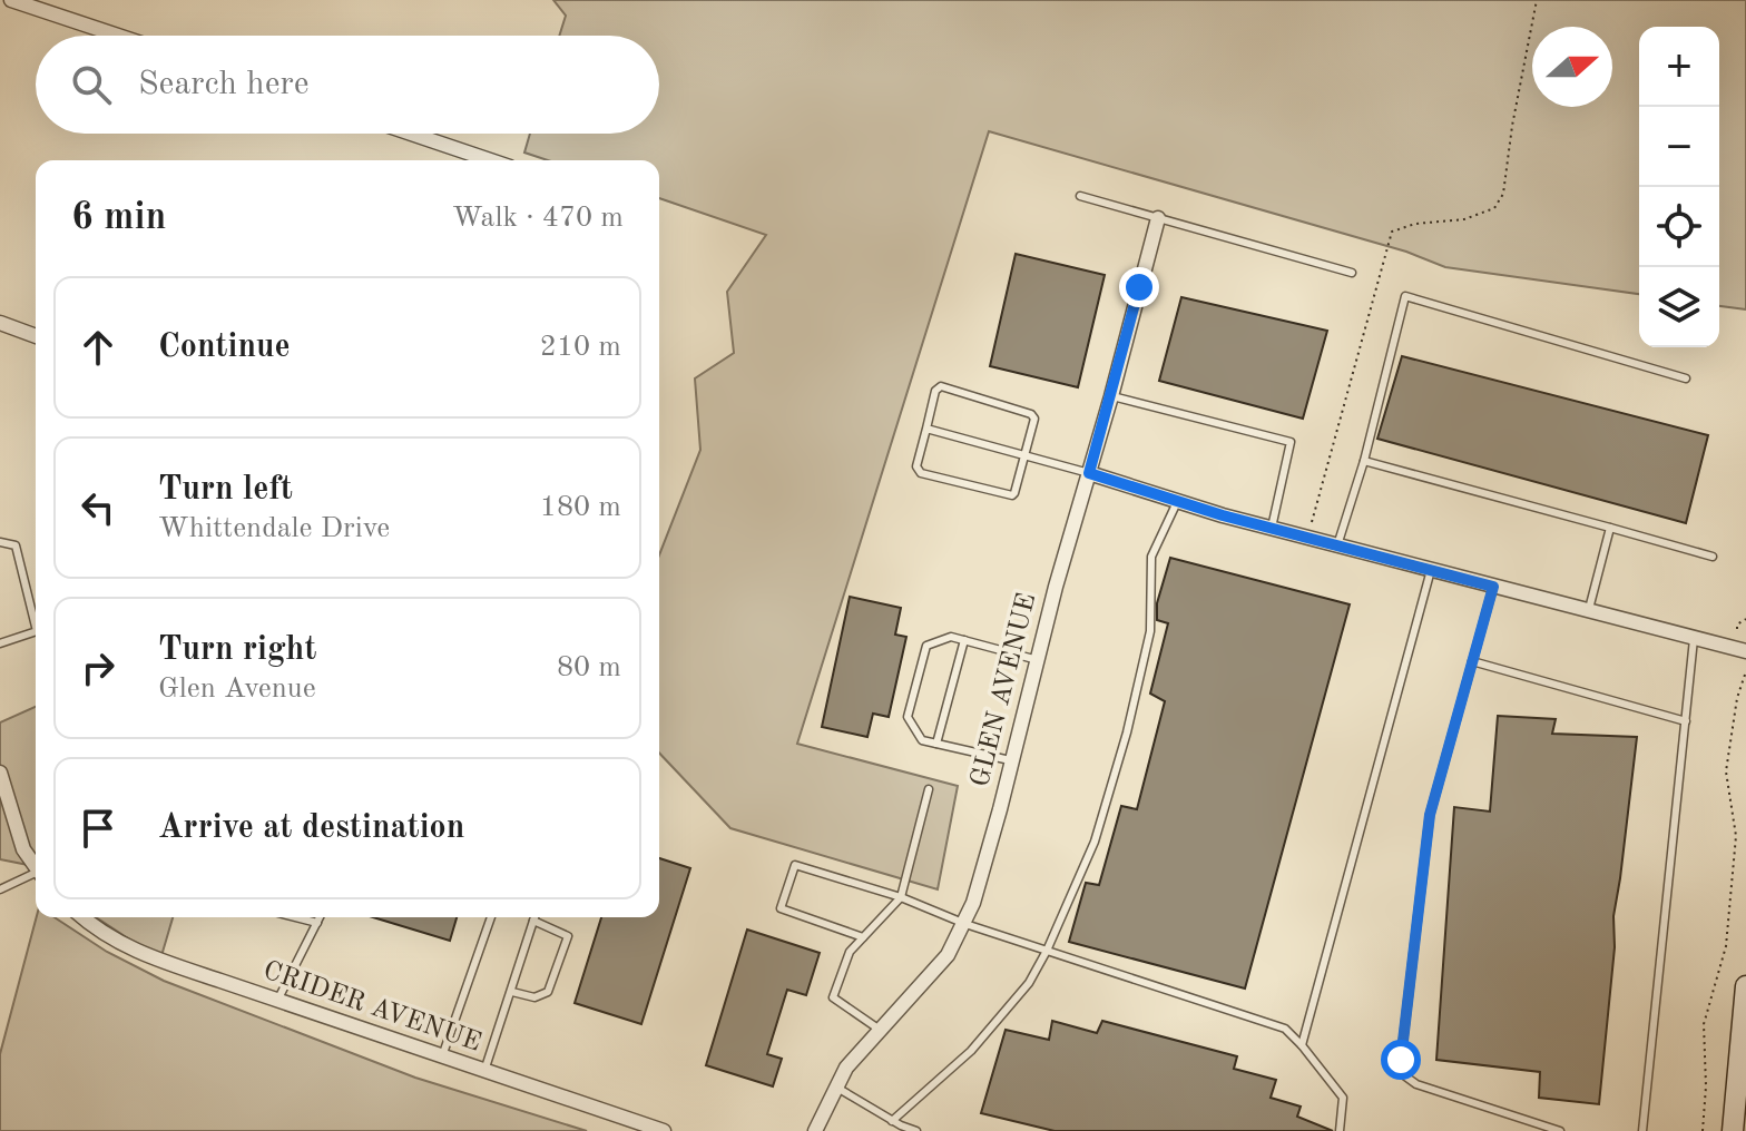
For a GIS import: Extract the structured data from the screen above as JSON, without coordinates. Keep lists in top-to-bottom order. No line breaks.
{"streets":{"street":["GLEN AVENUE","CRIDER AVENUE"]},"north":"right","page":{"map_buttons":["+","−"],"search":"Search here","heading":["6 min","Walk · 470 m"],"list":[["Continue","210 m"],["Turn left","Whittendale Drive","180 m"],["Turn right","Glen Avenue","80 m"],"Arrive at destination"]}}
